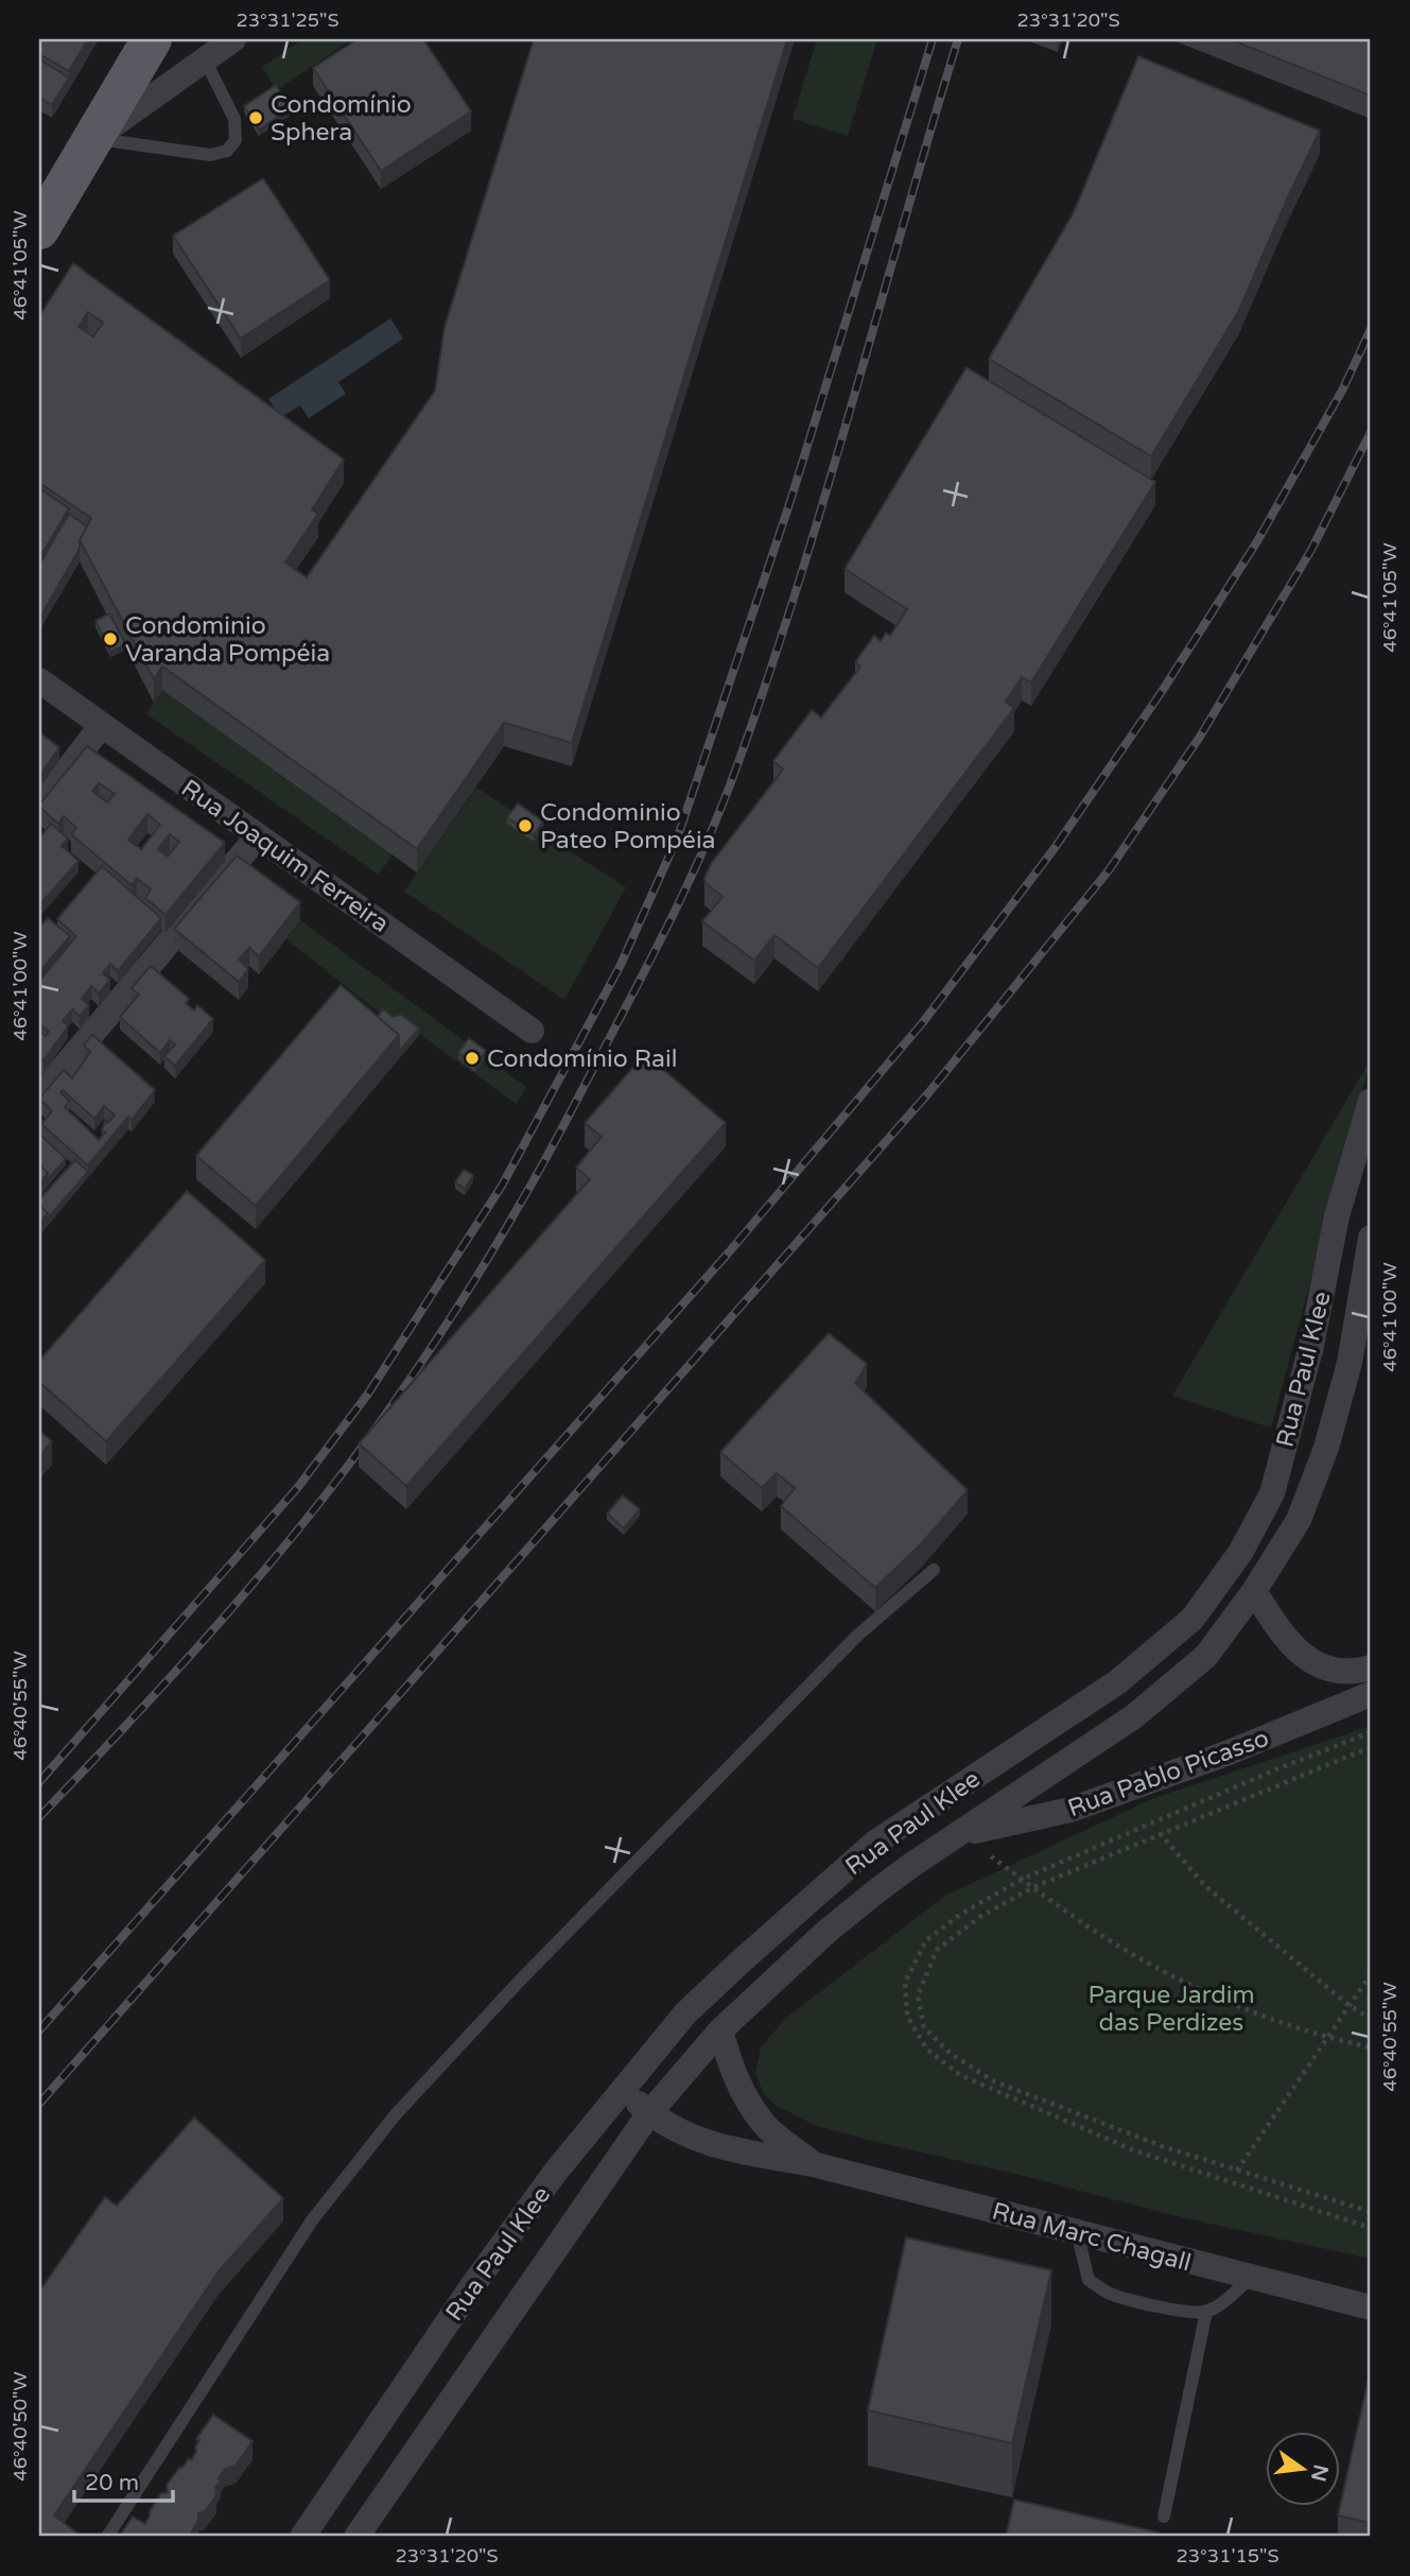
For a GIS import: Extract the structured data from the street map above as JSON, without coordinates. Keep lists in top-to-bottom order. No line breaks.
{"streets":{"street":["Rua Joaquim Ferreira","Rua Paul Klee","Rua Pablo Picasso","Rua Marc Chagall"]},"crossings":[["Rua Paul Klee","Rua Pablo Picasso"],["Rua Paul Klee","Rua Marc Chagall"]],"parks":["Parque Jardim das Perdizes"],"places":["Condomínio Sphera","Condominio Varanda Pompéia","Condominio Pateo Pompéia","Condomínio Rail"],"scale_bar":"20 m","north":"right","coordinates":["23°31'25\"S","23°31'20\"S","46°41'05\"W","46°41'00\"W","46°40'55\"W","46°40'50\"W","23°31'15\"S"]}
